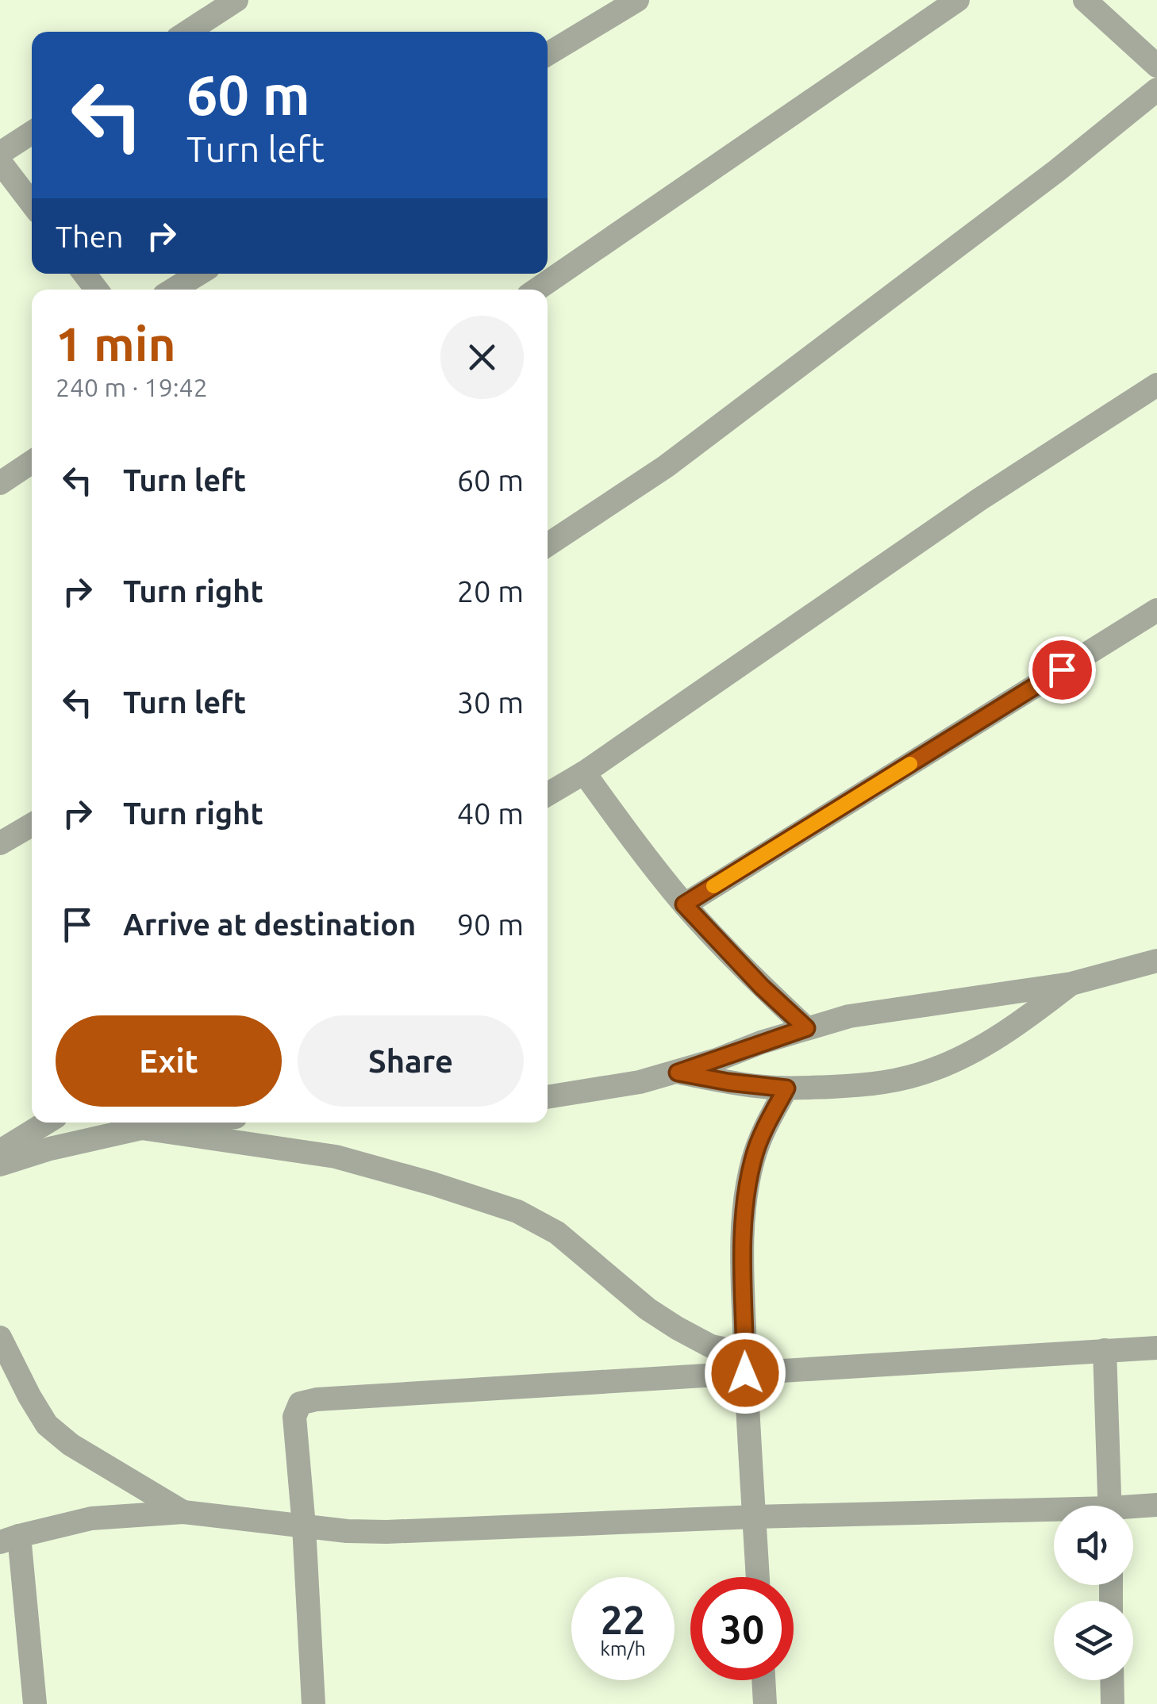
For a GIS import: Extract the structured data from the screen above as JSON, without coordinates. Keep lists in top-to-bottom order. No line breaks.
{"page":{"turn":["60 m","Turn left"],"then":"Then","heading":["1 min","240 m · 19:42"],"list":[{"name":"Turn left","value":"60 m"},{"name":"Turn right","value":"20 m"},{"name":"Turn left","value":"30 m"},{"name":"Turn right","value":"40 m"},{"name":"Arrive at destination","value":"90 m"}],"buttons":["Exit","Share"],"speed":"22 km/h","limit":"30"}}
